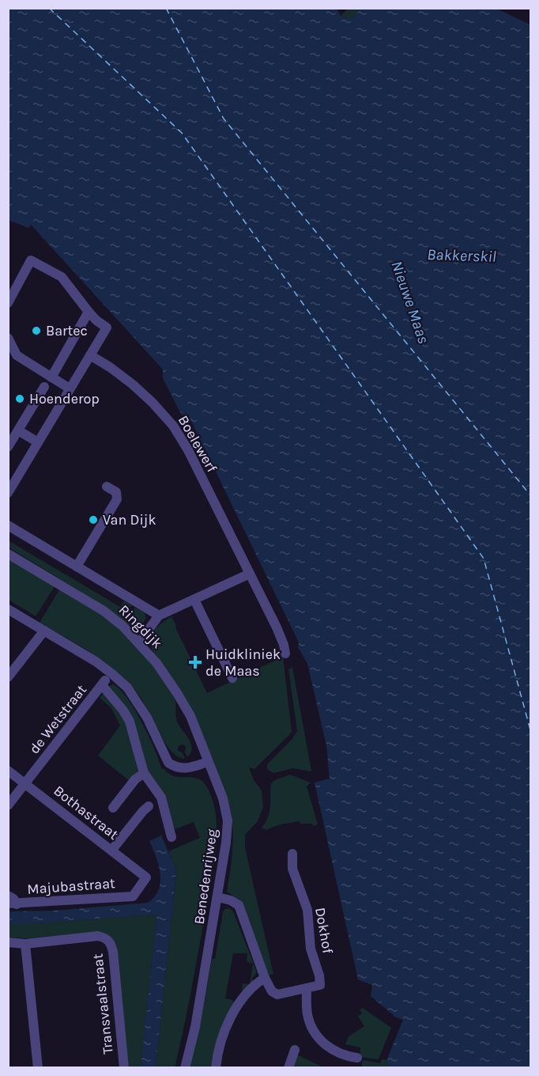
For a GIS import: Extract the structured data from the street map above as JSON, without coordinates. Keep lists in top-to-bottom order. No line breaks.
{"streets":{"street":["Boelewerf","Ringdijk","de Wetstraat","Bothastraat","Benedenrijweg","Majubastraat","Dokhof","Transvaalstraat"]},"crossings":[["Ringdijk","Benedenrijweg"],["de Wetstraat","Bothastraat"],["Bothastraat","Majubastraat"]],"water":["Bakkerskil","Nieuwe Maas"],"places":{"other":["Bartec","Hoenderop","Van Dijk"],"health":["Huidkliniek de Maas"]}}
